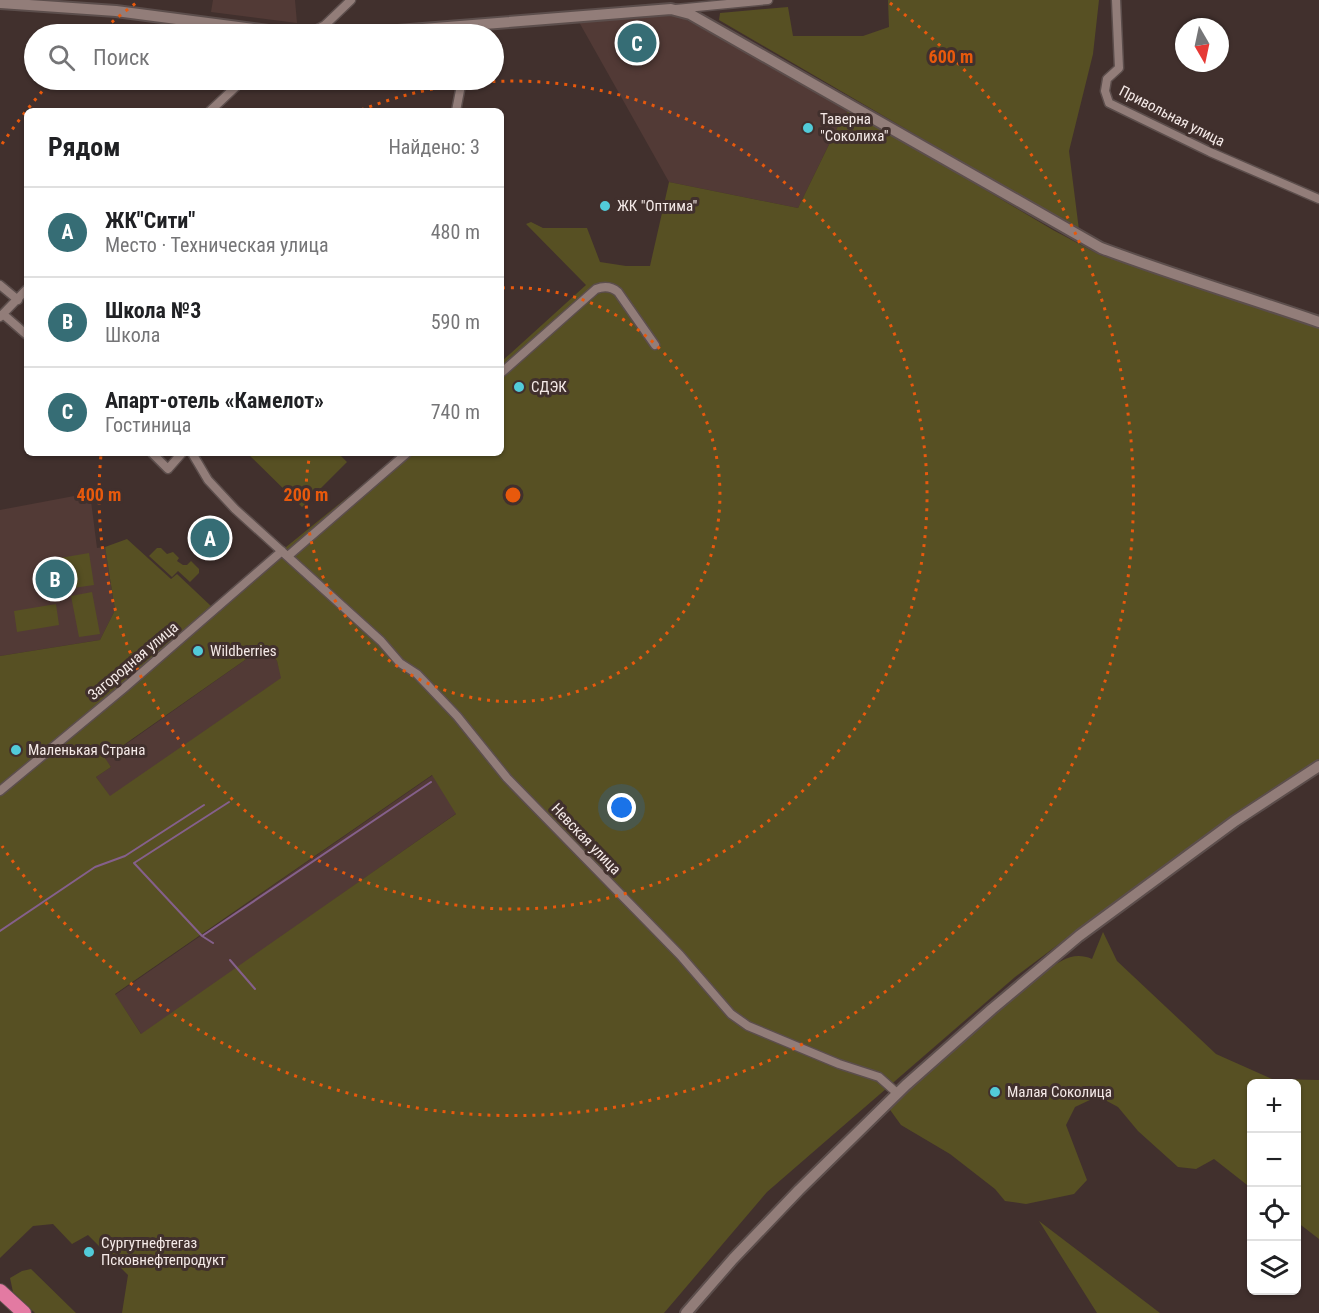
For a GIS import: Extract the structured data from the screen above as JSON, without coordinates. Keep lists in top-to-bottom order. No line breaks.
{"streets":{"street":["Привольная улица","Загородная улица","Невская улица"]},"crossings":[["Загородная улица","Невская улица"]],"places":["Таверна \"Соколиха\"","ЖК \"Оптима\"","СДЭК","Wildberries","Маленькая Страна","Малая Соколица","Сургутнефтегаз Псковнефтепродукт"],"north":"bottom","page":{"pins":["C","A","B"],"search":"Поиск","heading":["Рядом","Найдено: 3"],"list":[{"mark":"A","name":"ЖК\"Сити\"","note":"Место · Техническая улица","value":"480 m"},{"mark":"B","name":"Школа №3","note":"Школа","value":"590 m"},{"mark":"C","name":"Апарт-отель «Камелот»","note":"Гостиница","value":"740 m"}],"map_buttons":["+","−"]},"rings":["600 m","200 m","400 m"]}
